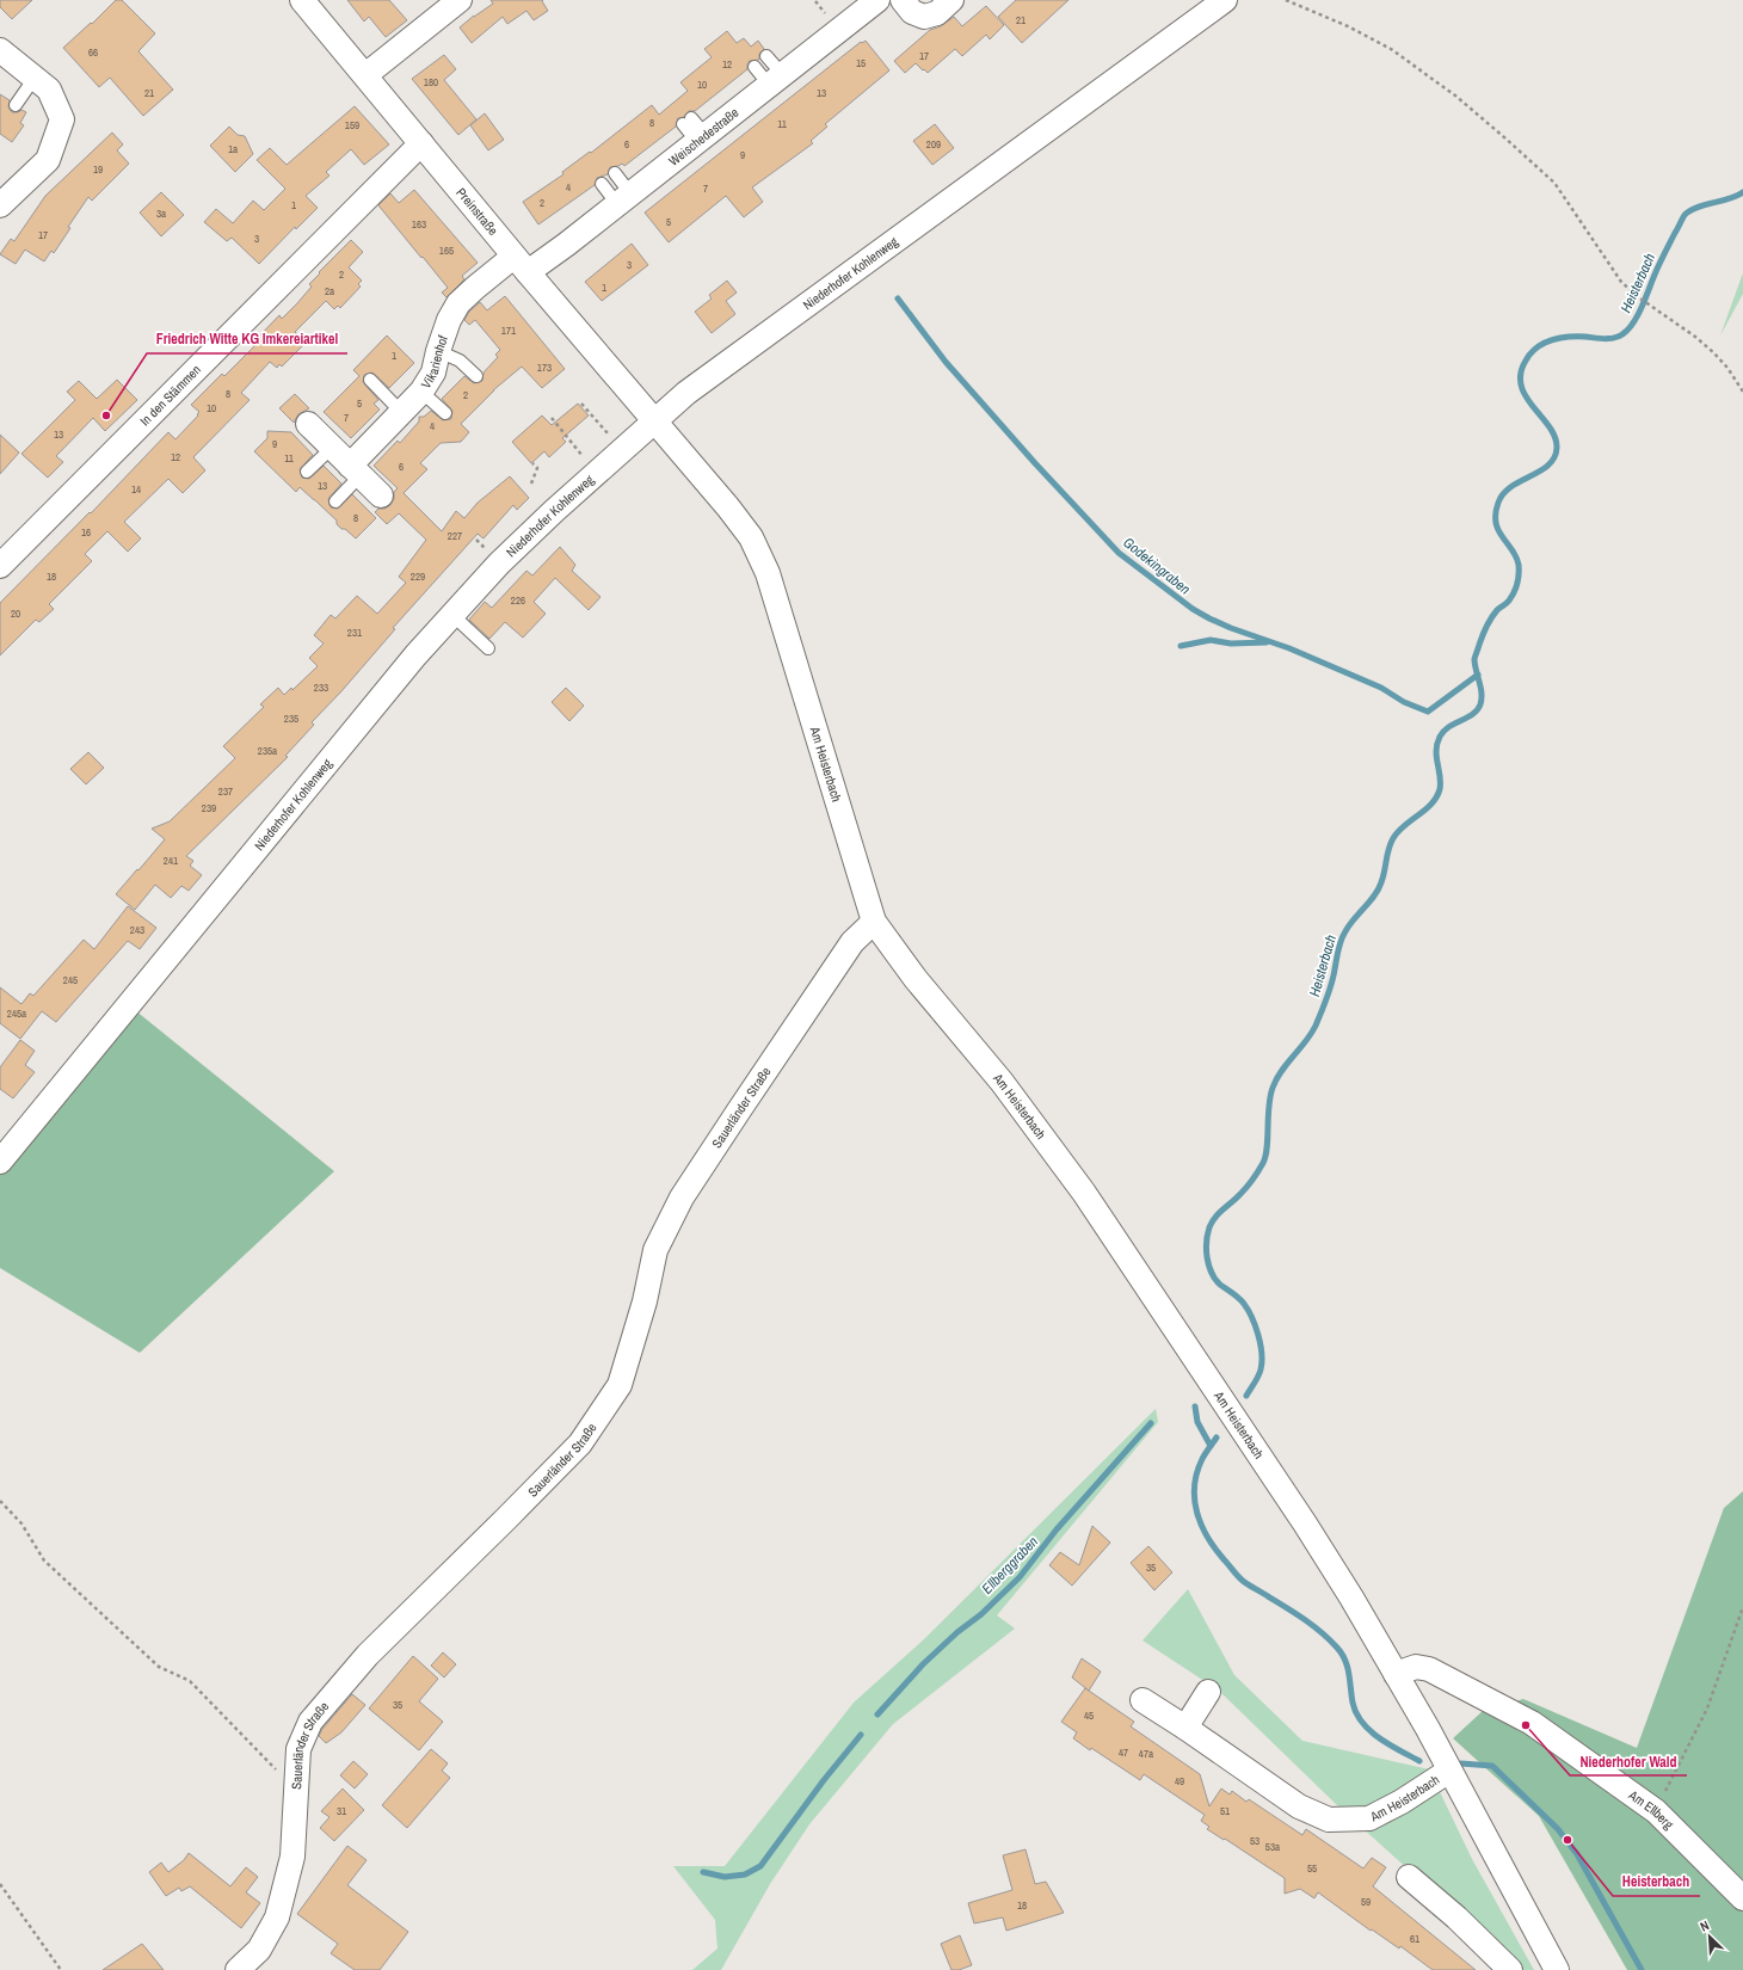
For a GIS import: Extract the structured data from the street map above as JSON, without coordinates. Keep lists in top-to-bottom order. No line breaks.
{"streets":{"street":["Weischedestraße","Preinstraße","Niederhofer Kohlenweg","Vikarienhof","In den Stämmen","Am Heisterbach","Sauerländer Straße","Am Ellberg"]},"crossings":[["Weischedestraße","Preinstraße"],["Weischedestraße","Vikarienhof"],["Preinstraße","Niederhofer Kohlenweg"],["Preinstraße","Vikarienhof"],["Preinstraße","In den Stämmen"],["Preinstraße","Am Heisterbach"],["Niederhofer Kohlenweg","Am Heisterbach"],["Am Heisterbach","Sauerländer Straße"],["Am Heisterbach","Am Ellberg"]],"water":["Heisterbach","Godekingraben","Ellberggraben"],"places":["Friedrich Witte KG Imkereiartikel","Niederhofer Wald","Heisterbach"],"house_numbers":["21","66","17","15","12","180","10","21","13","8","11","159","6","209","1a","9","19","4","7","2","1","3a","5","163","17","3","165","3","2","1","2a","171","1","173","8","2","5","10","7","4","13","9","12","11","6","13","14","8","16","227","18","229","226","20","231","233","235","235a","237","239","241","243","245","245a","35","35","45","47","47a","49","31","51","53","53a","55","59","18","61"],"north":"top left"}
